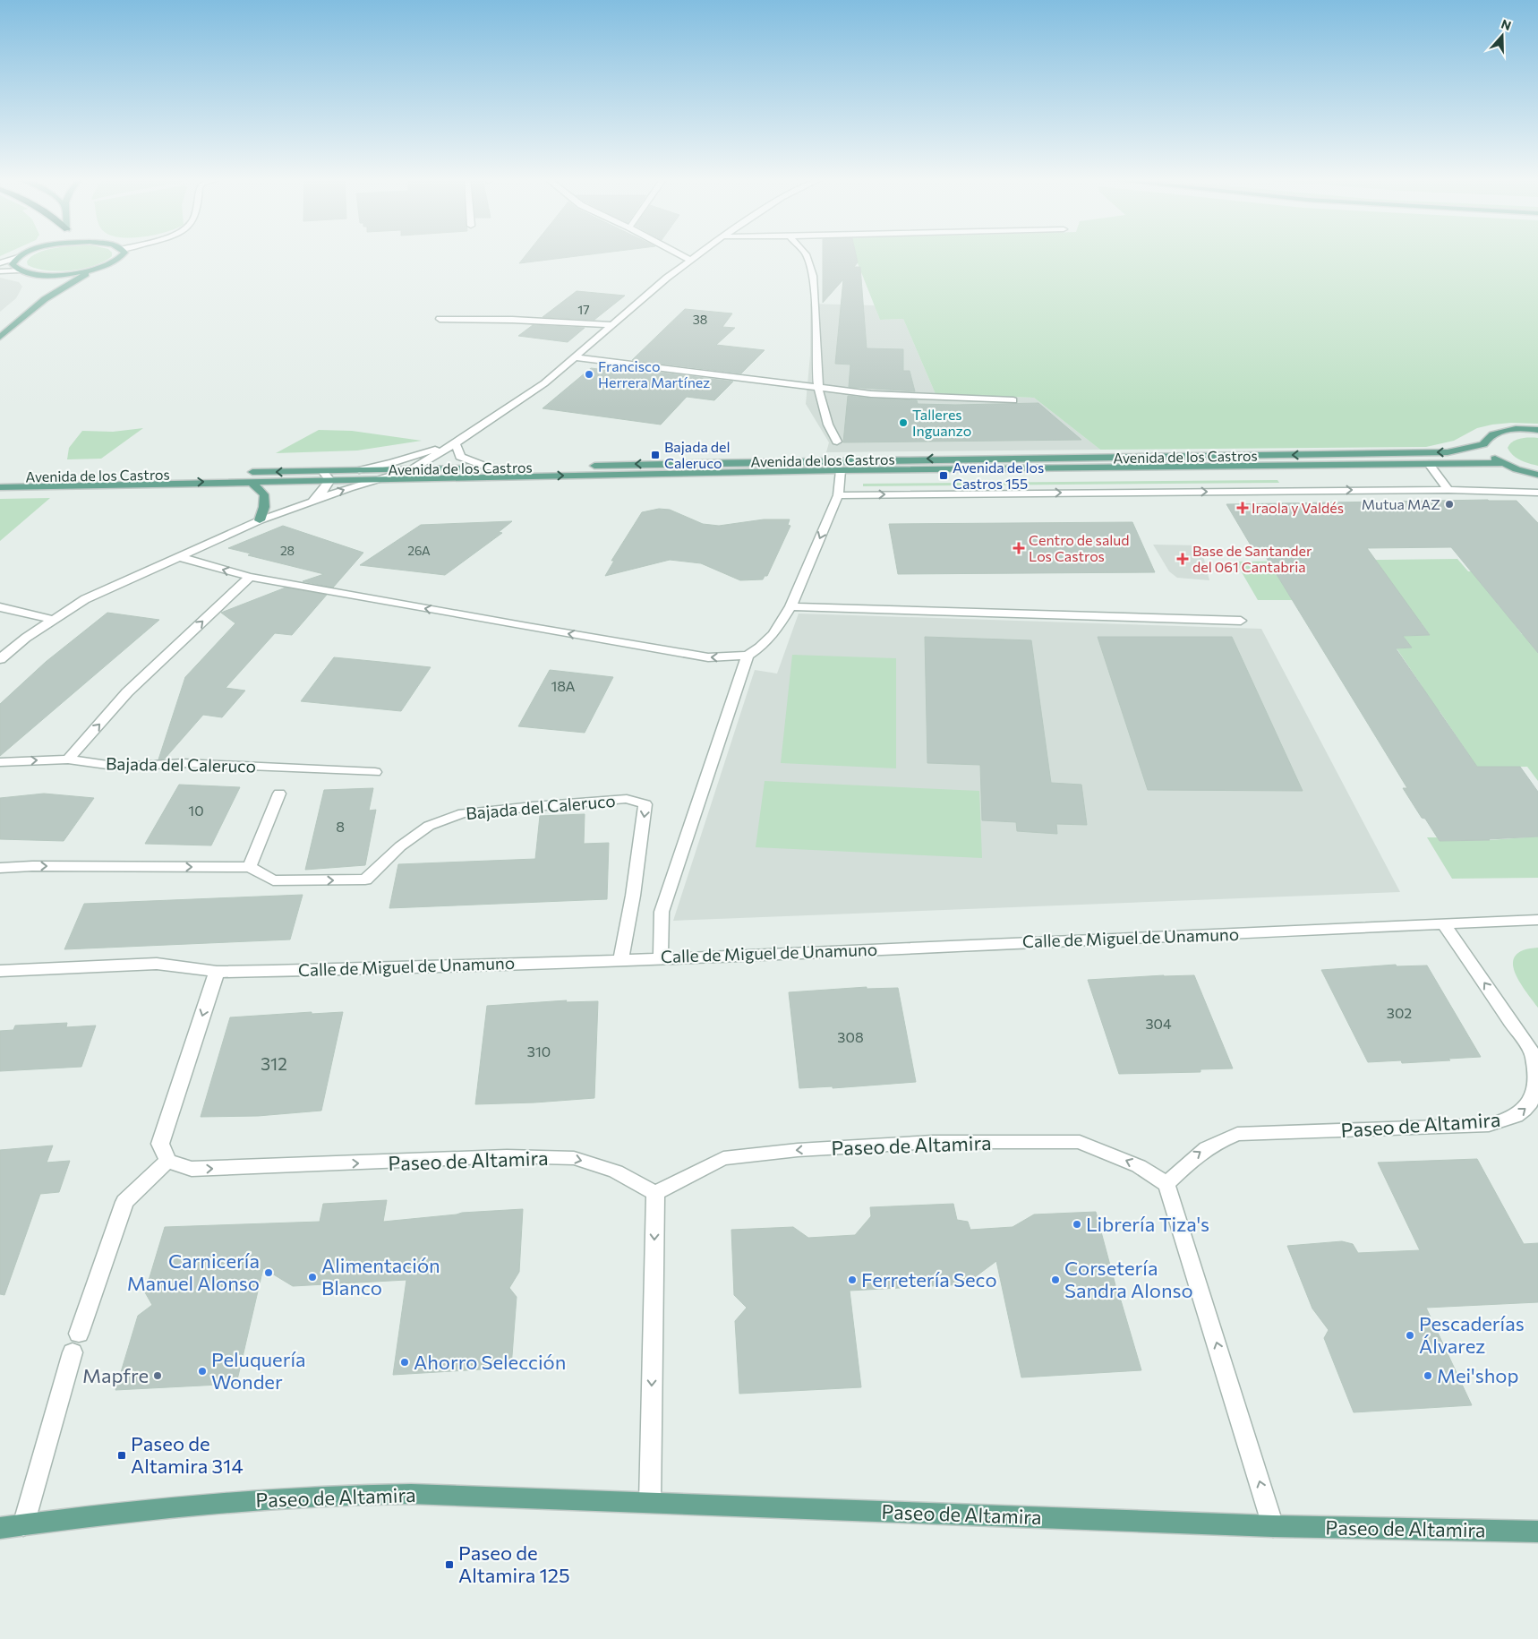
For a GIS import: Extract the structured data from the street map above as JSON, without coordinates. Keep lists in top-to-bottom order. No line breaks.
{"streets":{"main road":["Avenida de los Castros","Paseo de Altamira"],"street":["Bajada del Caleruco","Calle de Miguel de Unamuno"]},"crossings":[["Bajada del Caleruco","Calle de Miguel de Unamuno"],["Calle de Miguel de Unamuno","Paseo de Altamira"]],"places":{"other":["Francisco Herrera Martínez","Talleres Inguanzo","Mutua MAZ","Librería Tiza's","Carnicería Manuel Alonso","Alimentación Blanco","Ferretería Seco","Corsetería Sandra Alonso","Pescaderías Álvarez","Ahorro Selección","Peluquería Wonder","Mapfre","Mei'shop"],"transit":["Bajada del Caleruco","Avenida de los Castros 155","Paseo de Altamira 314","Paseo de Altamira 125"],"health":["Iraola y Valdés","Centro de salud Los Castros","Base de Santander del 061 Cantabria"]},"house_numbers":["17","38","28","26A","18A","10","8","302","304","308","310","312"],"north":"top"}
